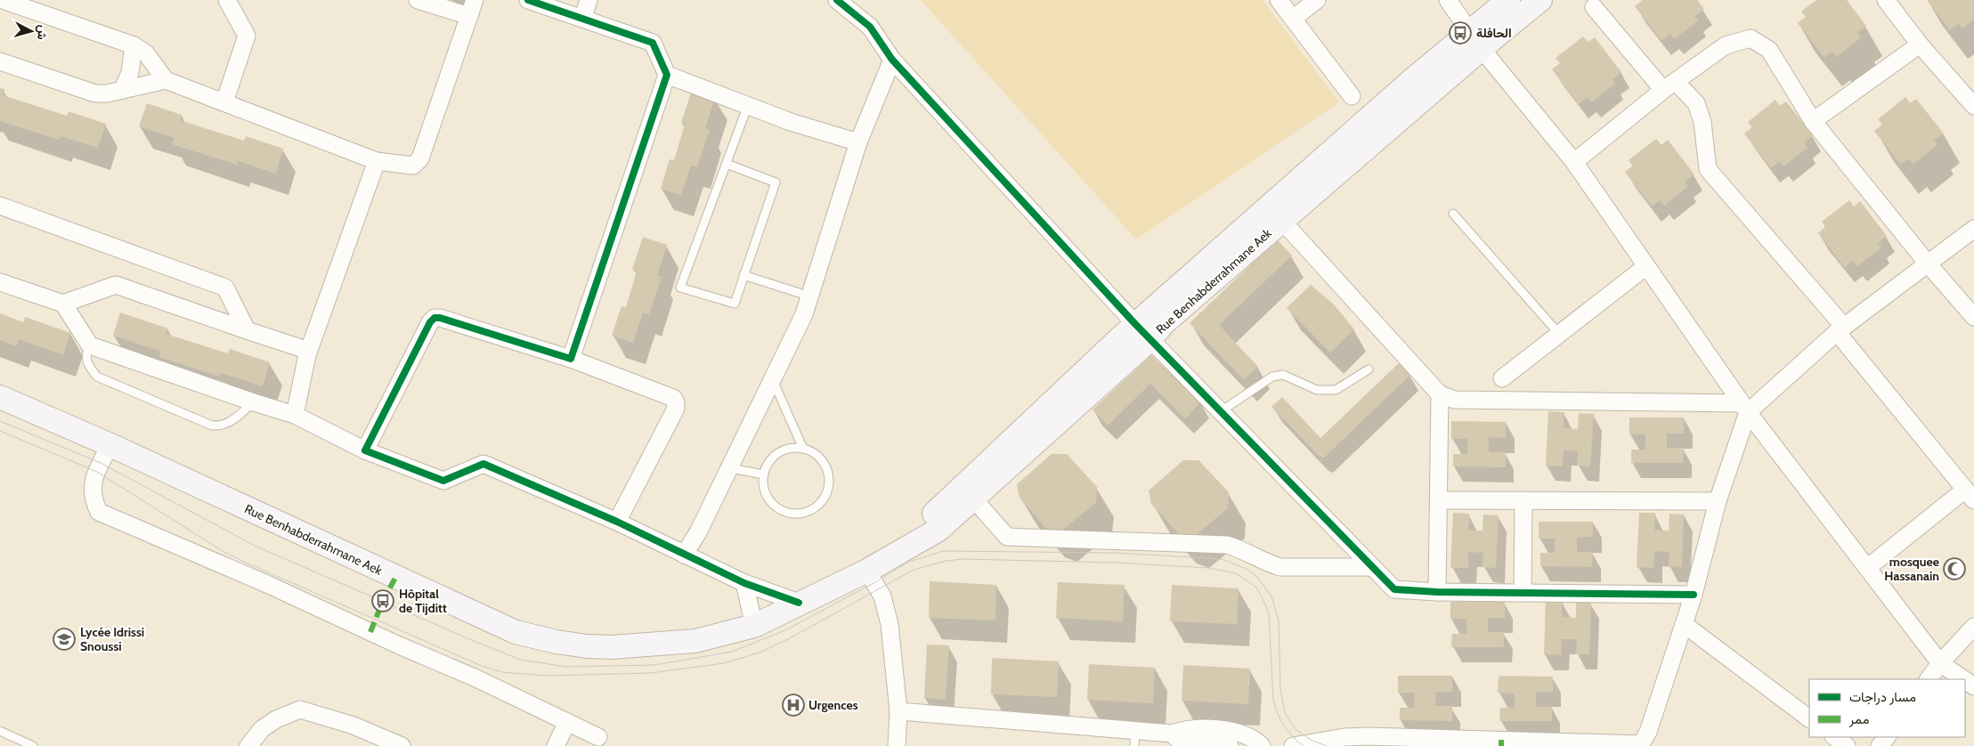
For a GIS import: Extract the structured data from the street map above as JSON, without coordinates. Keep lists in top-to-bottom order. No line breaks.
{"streets":{"main road":["Rue Benhabderrahmane Aek"]},"places":{"bus stop":["الحافلة","Hôpital de Tijditt"],"mosque":["mosquee Hassanain"],"school or university":["Lycée Idrissi Snoussi"],"hospital":["Urgences"]},"legend":["مسار دراجات","ممر"],"north":"right"}
